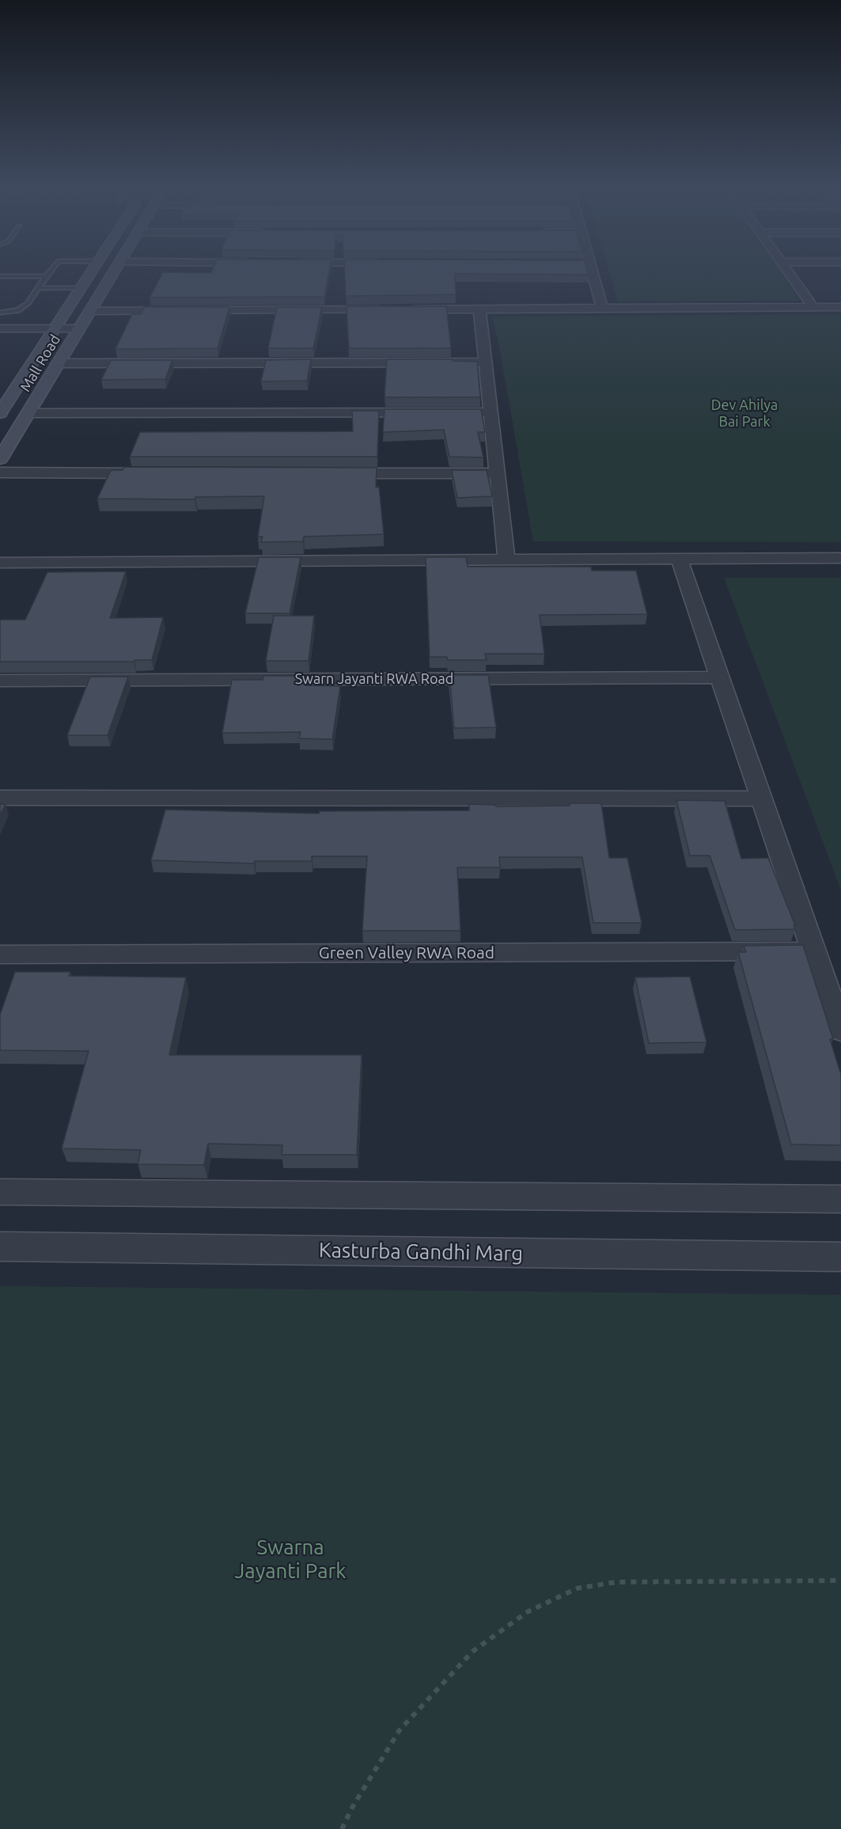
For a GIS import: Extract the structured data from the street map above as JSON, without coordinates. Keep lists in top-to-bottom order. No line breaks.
{"streets":{"street":["Mall Road","Swarn Jayanti RWA Road","Green Valley RWA Road","Kasturba Gandhi Marg"]},"parks":["Dev Ahilya Bai Park","Swarna Jayanti Park"]}
